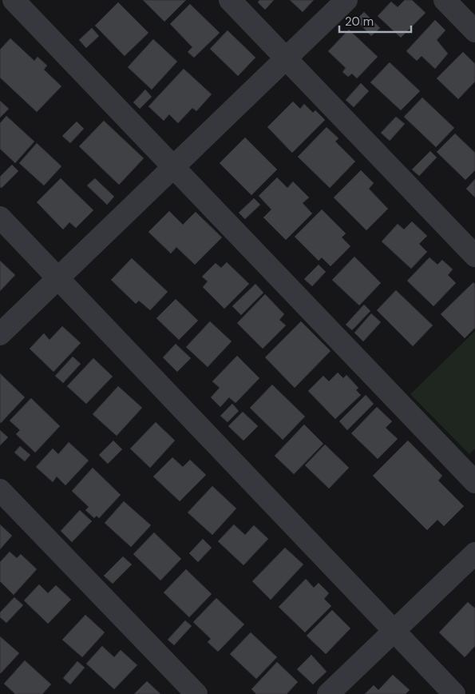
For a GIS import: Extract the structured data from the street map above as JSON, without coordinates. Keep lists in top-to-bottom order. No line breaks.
{"scale_bar":"20 m"}
